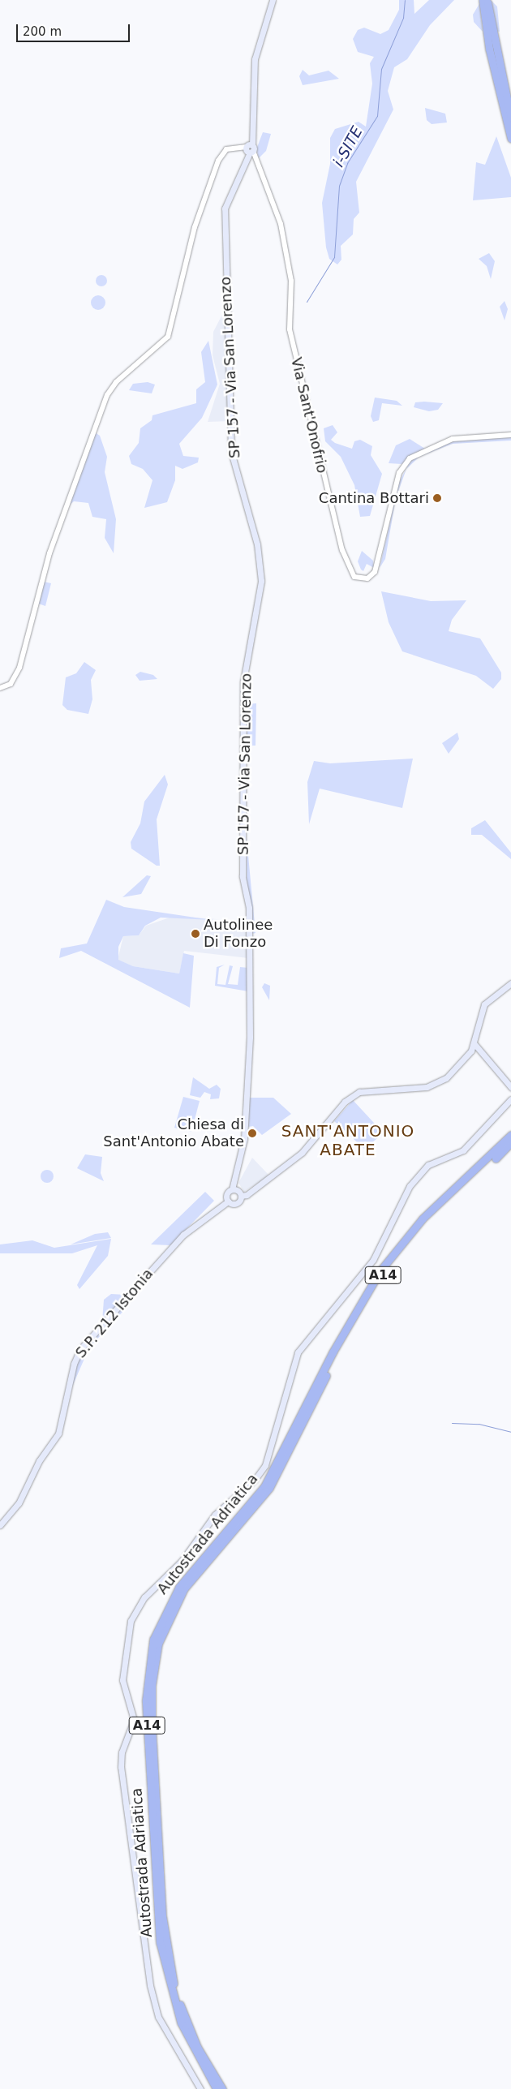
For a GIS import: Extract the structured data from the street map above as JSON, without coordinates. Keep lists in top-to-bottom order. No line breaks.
{"streets":{"highway":["A14","Autostrada Adriatica"],"main road":["SP 157 - Via San Lorenzo","S.P. 212 Istonia"],"street":["Via Sant'Onofrio"]},"crossings":[["SP 157 - Via San Lorenzo","Via Sant'Onofrio"],["SP 157 - Via San Lorenzo","S.P. 212 Istonia"]],"districts":["SANT'ANTONIO ABATE"],"water":["i-SITE"],"places":["Cantina Bottari","Autolinee Di Fonzo","Chiesa di Sant'Antonio Abate"],"scale_bar":"200 m"}
